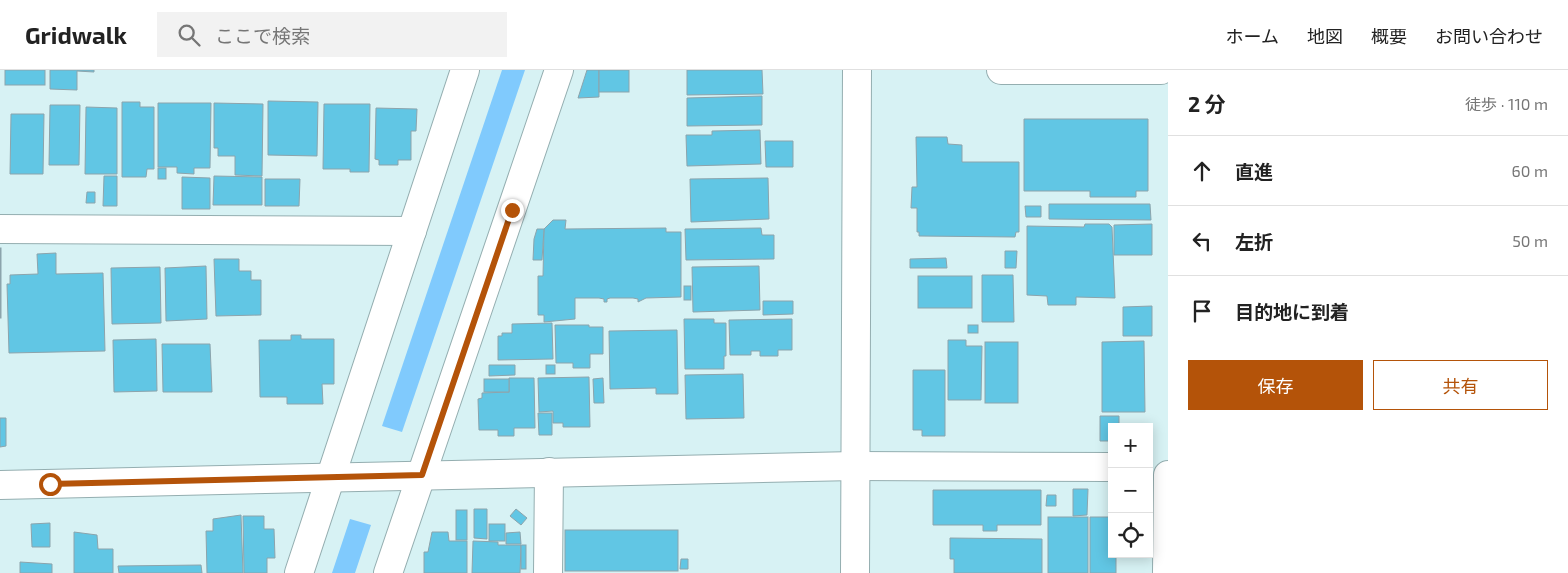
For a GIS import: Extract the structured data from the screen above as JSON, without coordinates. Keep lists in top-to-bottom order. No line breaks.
{"page":{"header":"Gridwalk","search":"ここで検索","nav":["ホーム","地図","概要","お問い合わせ"],"heading":["2 分","徒歩 · 110 m"],"list":[["直進","60 m"],["左折","50 m"],"目的地に到着"],"buttons":["保存","共有"],"map_buttons":["+","−"]}}
